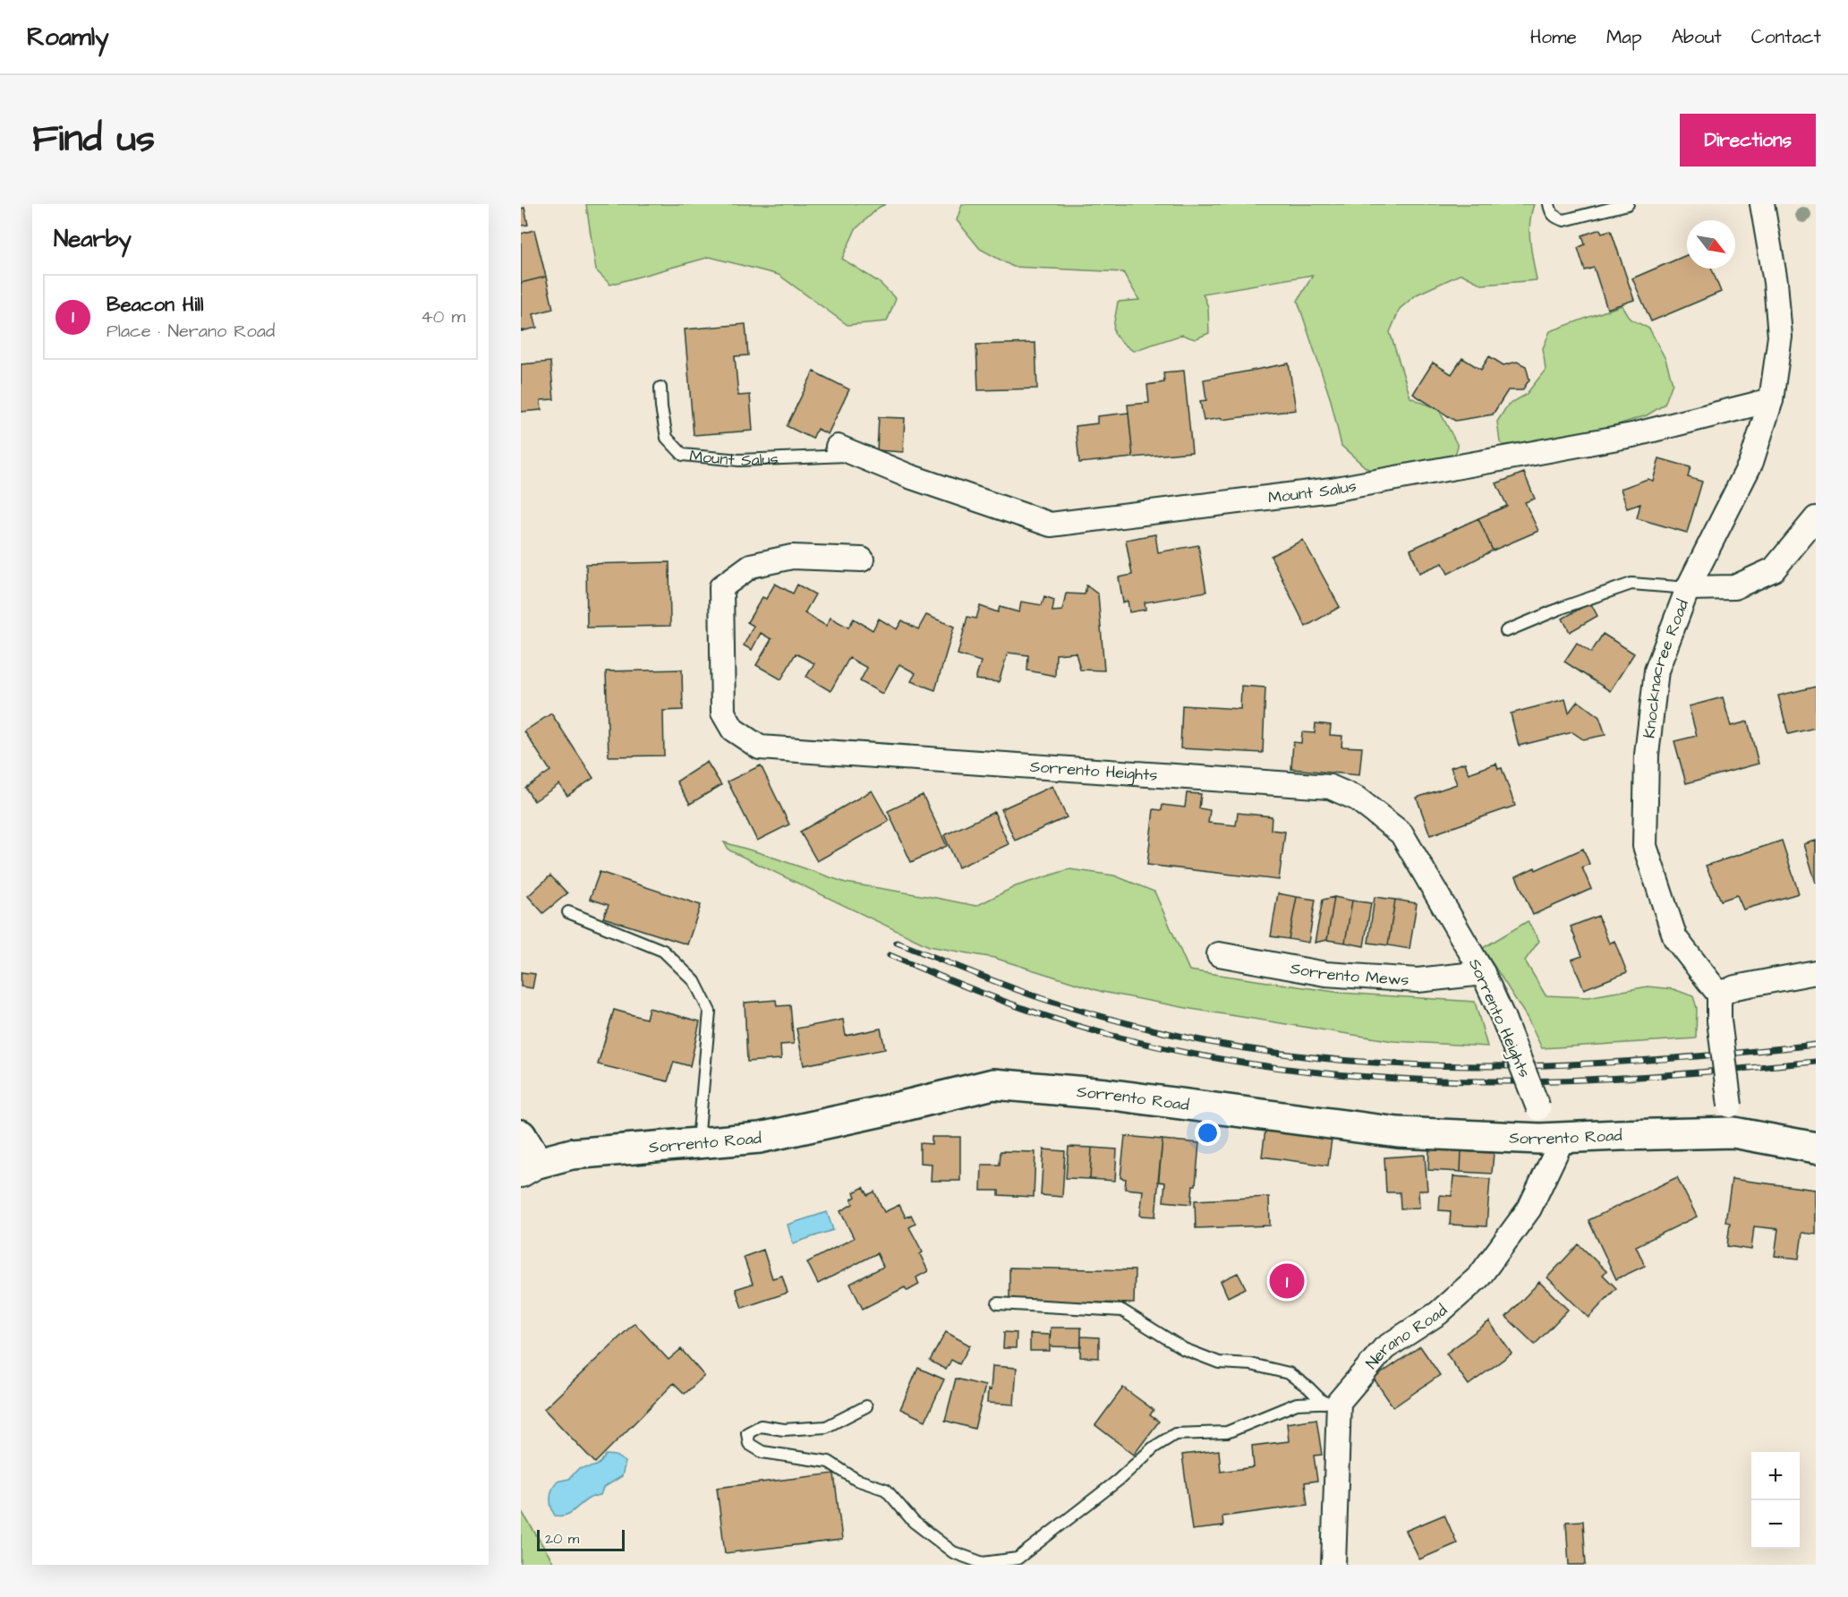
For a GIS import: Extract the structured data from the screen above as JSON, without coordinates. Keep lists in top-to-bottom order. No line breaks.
{"streets":{"main road":["Sorrento Road"],"street":["Mount Salus","Knocknacree Road","Sorrento Heights","Sorrento Mews","Nerano Road"]},"crossings":[["Mount Salus","Knocknacree Road"],["Sorrento Heights","Sorrento Mews"],["Sorrento Heights","Sorrento Road"],["Sorrento Heights","Nerano Road"],["Sorrento Road","Nerano Road"]],"scale_bar":"20 m","north":"bottom right","page":{"header":"Roamly","nav":["Home","Map","About","Contact"],"title":"Find us","buttons":"Directions","heading":"Nearby","list":[{"mark":"1","name":"Beacon Hill","note":"Place · Nerano Road","value":"40 m"}],"pins":"1","map_buttons":["+","−"],"scale":"20 m"}}
